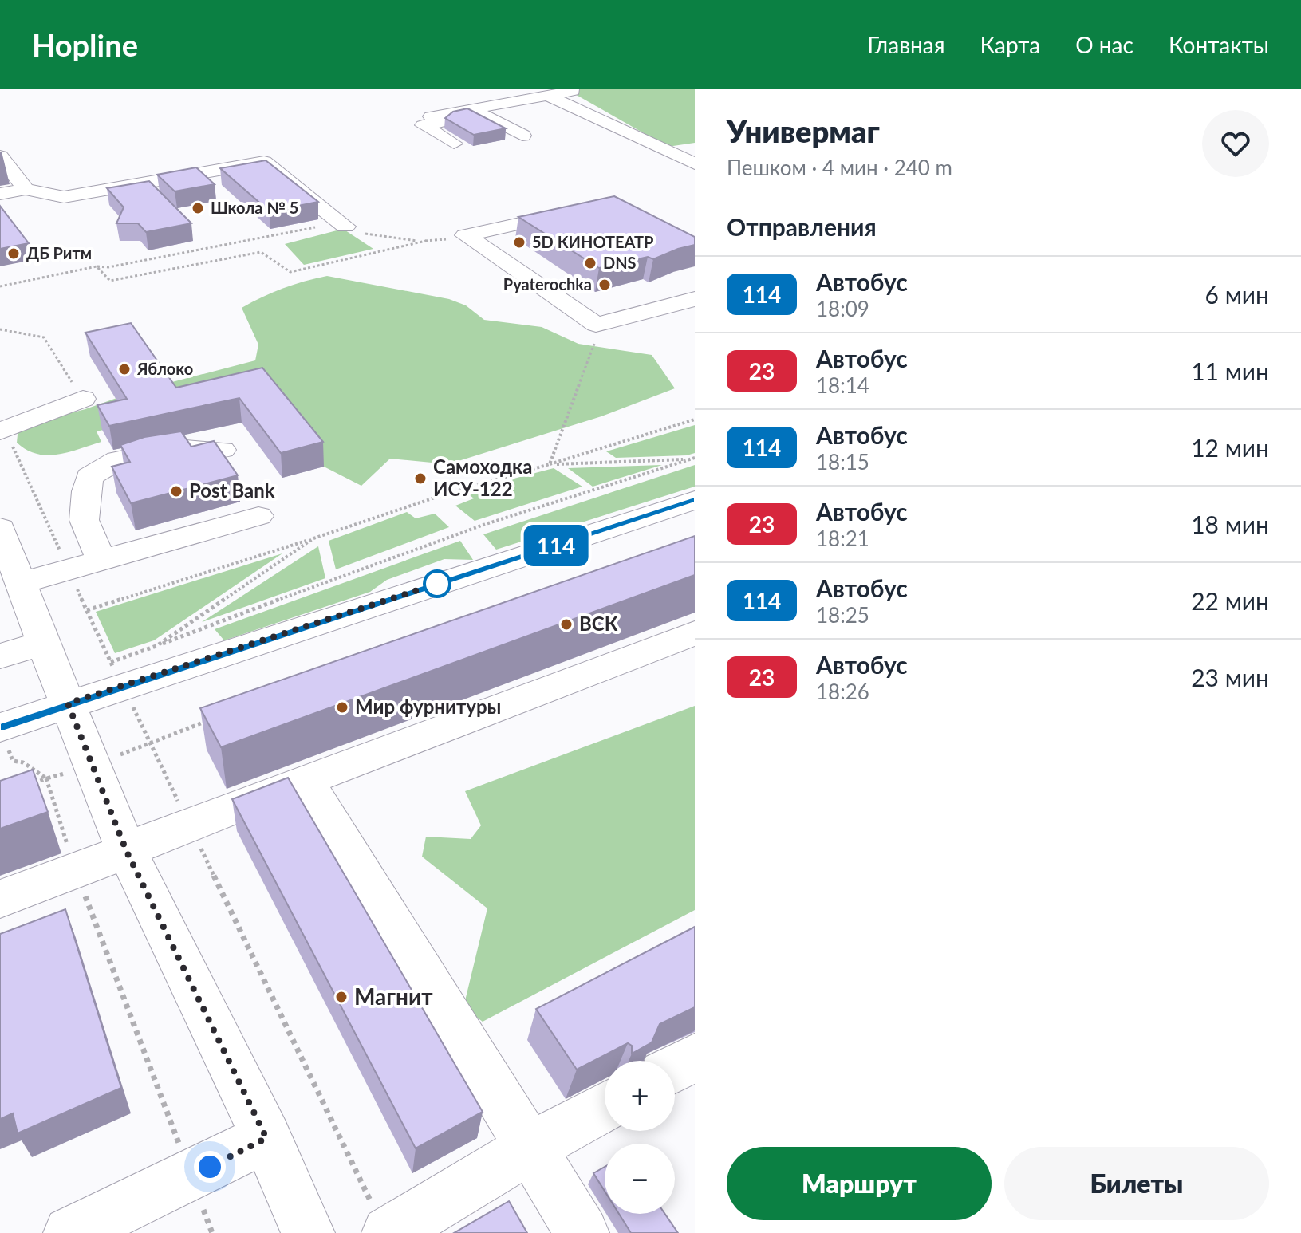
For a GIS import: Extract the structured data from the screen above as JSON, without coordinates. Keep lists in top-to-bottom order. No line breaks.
{"places":["Школа № 5","5D КИНОТЕАТР","ДБ Ритм","DNS","Pyaterochka","Яблоко","Самоходка ИСУ-122","Post Bank","ВСК","Мир фурнитуры","Магнит"],"lines":["bus line 114"],"page":{"header":"Hopline","nav":["Главная","Карта","О нас","Контакты"],"on_map":"114","heading":[["Универмаг","Пешком · 4 мин · 240 m"],"Отправления"],"list":[{"mark":"114","name":"Автобус","note":"18:09","value":"6 мин"},{"mark":"23","name":"Автобус","note":"18:14","value":"11 мин"},{"mark":"114","name":"Автобус","note":"18:15","value":"12 мин"},{"mark":"23","name":"Автобус","note":"18:21","value":"18 мин"},{"mark":"114","name":"Автобус","note":"18:25","value":"22 мин"},{"mark":"23","name":"Автобус","note":"18:26","value":"23 мин"}],"map_buttons":["+","−"],"buttons":["Маршрут","Билеты"]}}
